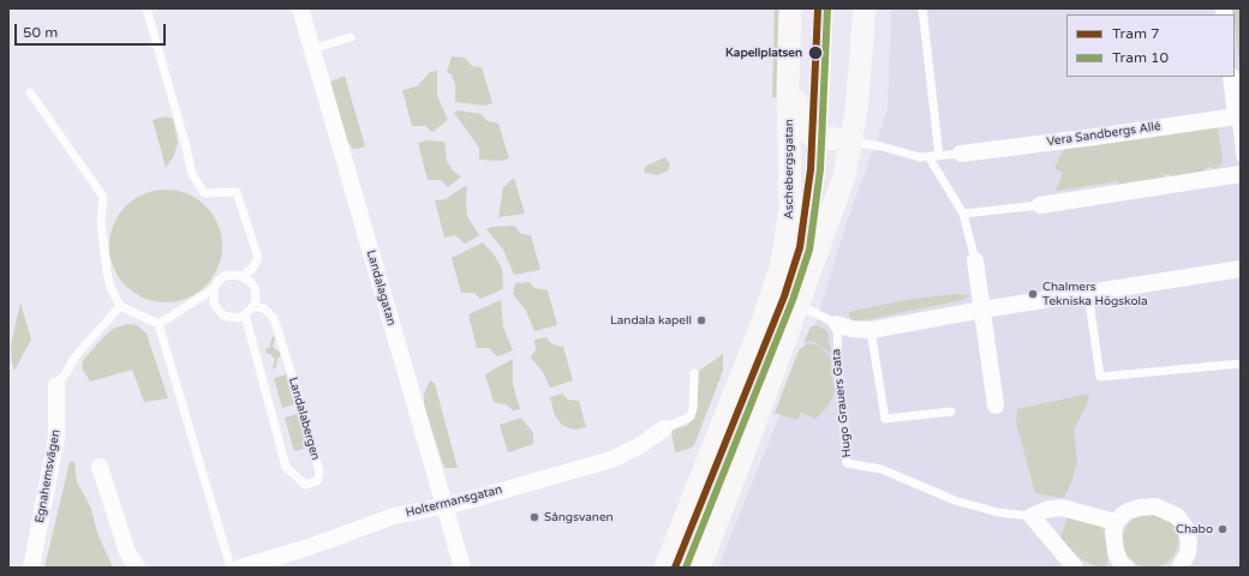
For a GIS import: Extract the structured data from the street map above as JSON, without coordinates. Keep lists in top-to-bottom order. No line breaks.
{"streets":{"street":["Vera Sandbergs Allé","Aschebergsgatan","Landalagatan","Egnahemsvägen","Holtermansgatan"],"lane":["Hugo Grauers Gata","Landalabergen"]},"crossings":[["Landalagatan","Holtermansgatan"]],"places":["Kapellplatsen","Chalmers Tekniska Högskola","Landala kapell","Sångsvanen","Chabo"],"lines":["tram line 7","tram line 10"],"legend":["Tram 7","Tram 10"],"scale_bar":"50 m"}
